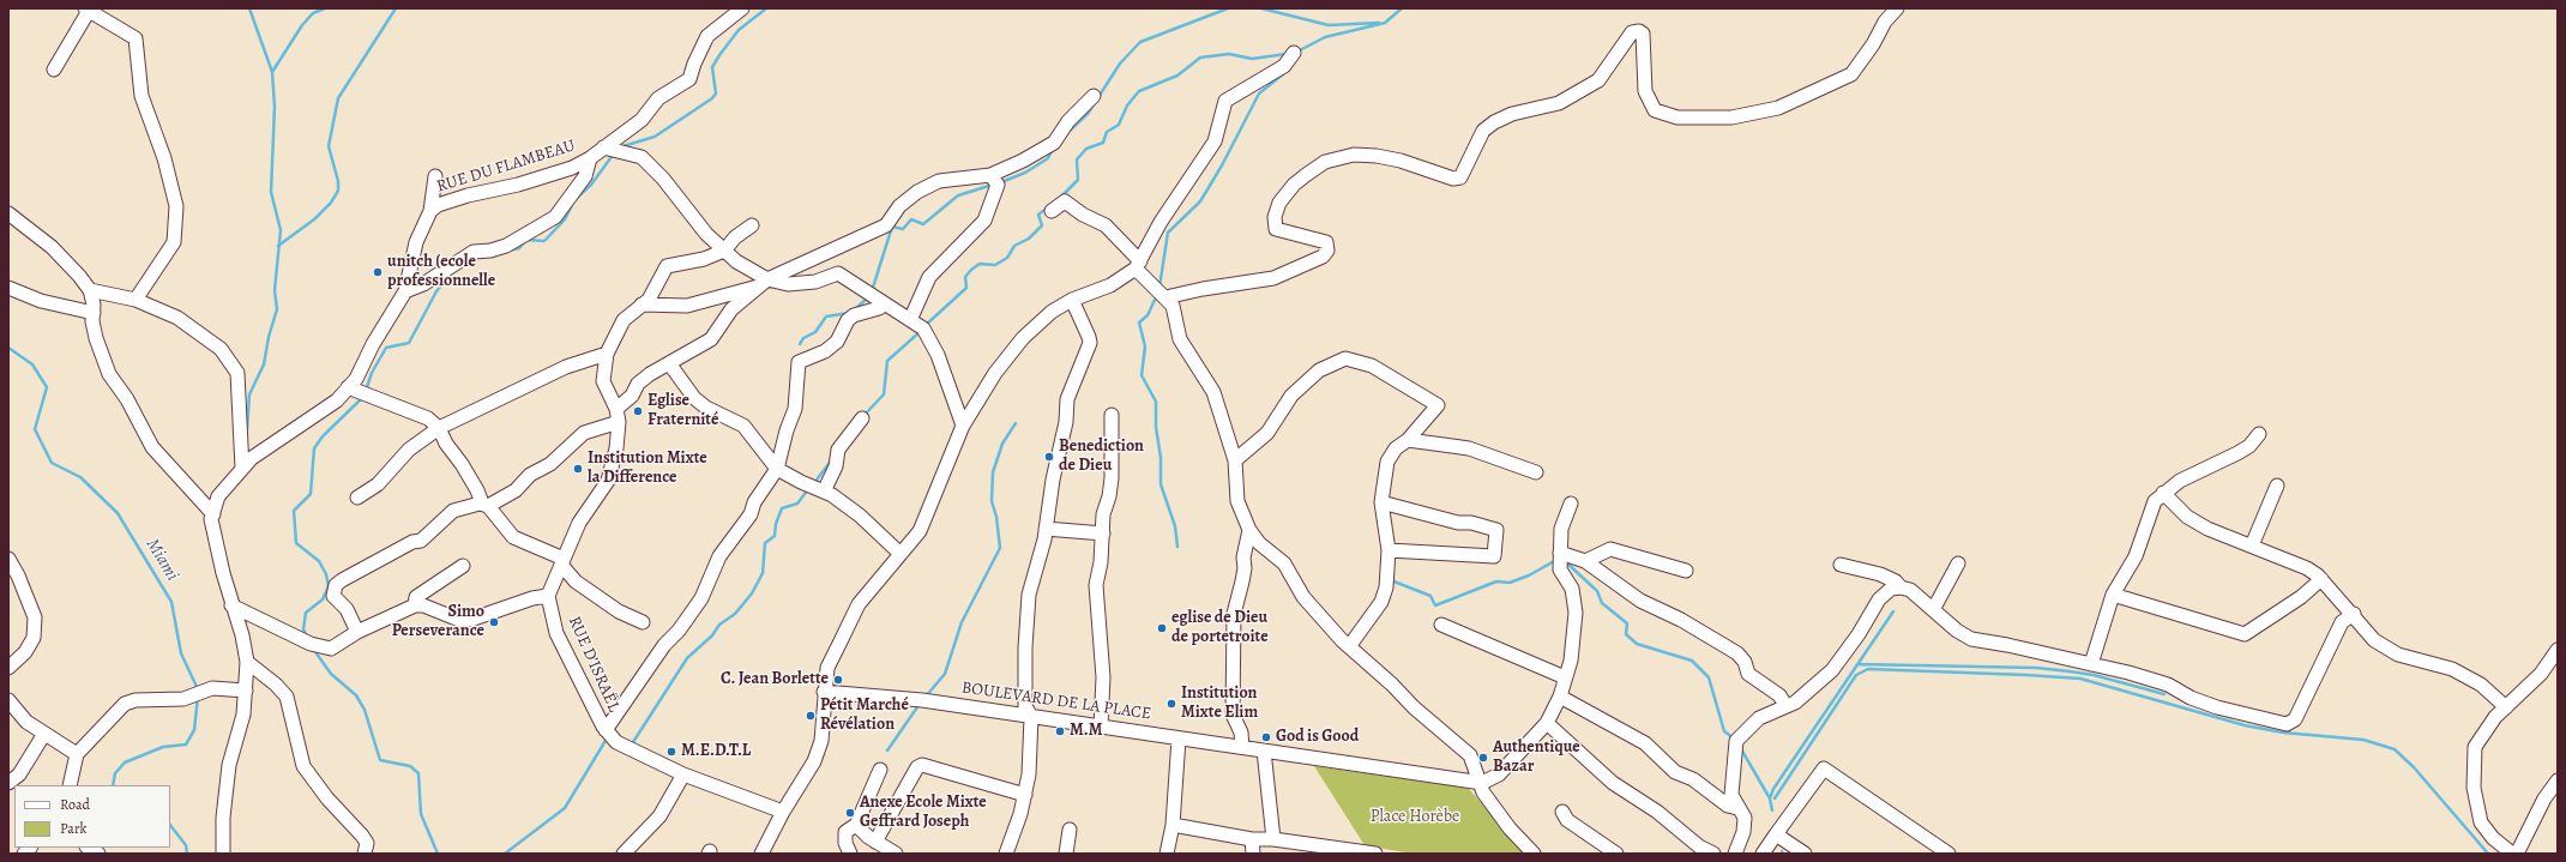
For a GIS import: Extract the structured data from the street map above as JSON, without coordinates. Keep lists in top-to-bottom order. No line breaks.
{"streets":{"street":["RUE DU FLAMBEAU","RUE D'ISRAËL","BOULEVARD DE LA PLACE"]},"water":["Miami"],"parks":["Place Horèbe"],"places":["unitch (ecole professionnelle","Eglise Fraternité","Benediction de Dieu","Institution Mixte la Difference","Simo Perseverance","eglise de Dieu de portetroite","C. Jean Borlette","Institution Mixte Elim","Pétit Marché Révélation","M.M","God is Good","M.E.D.T.L","Authentique Bazar","Anexe Ecole Mixte Geffrard Joseph"],"legend":["Road","Park"]}
